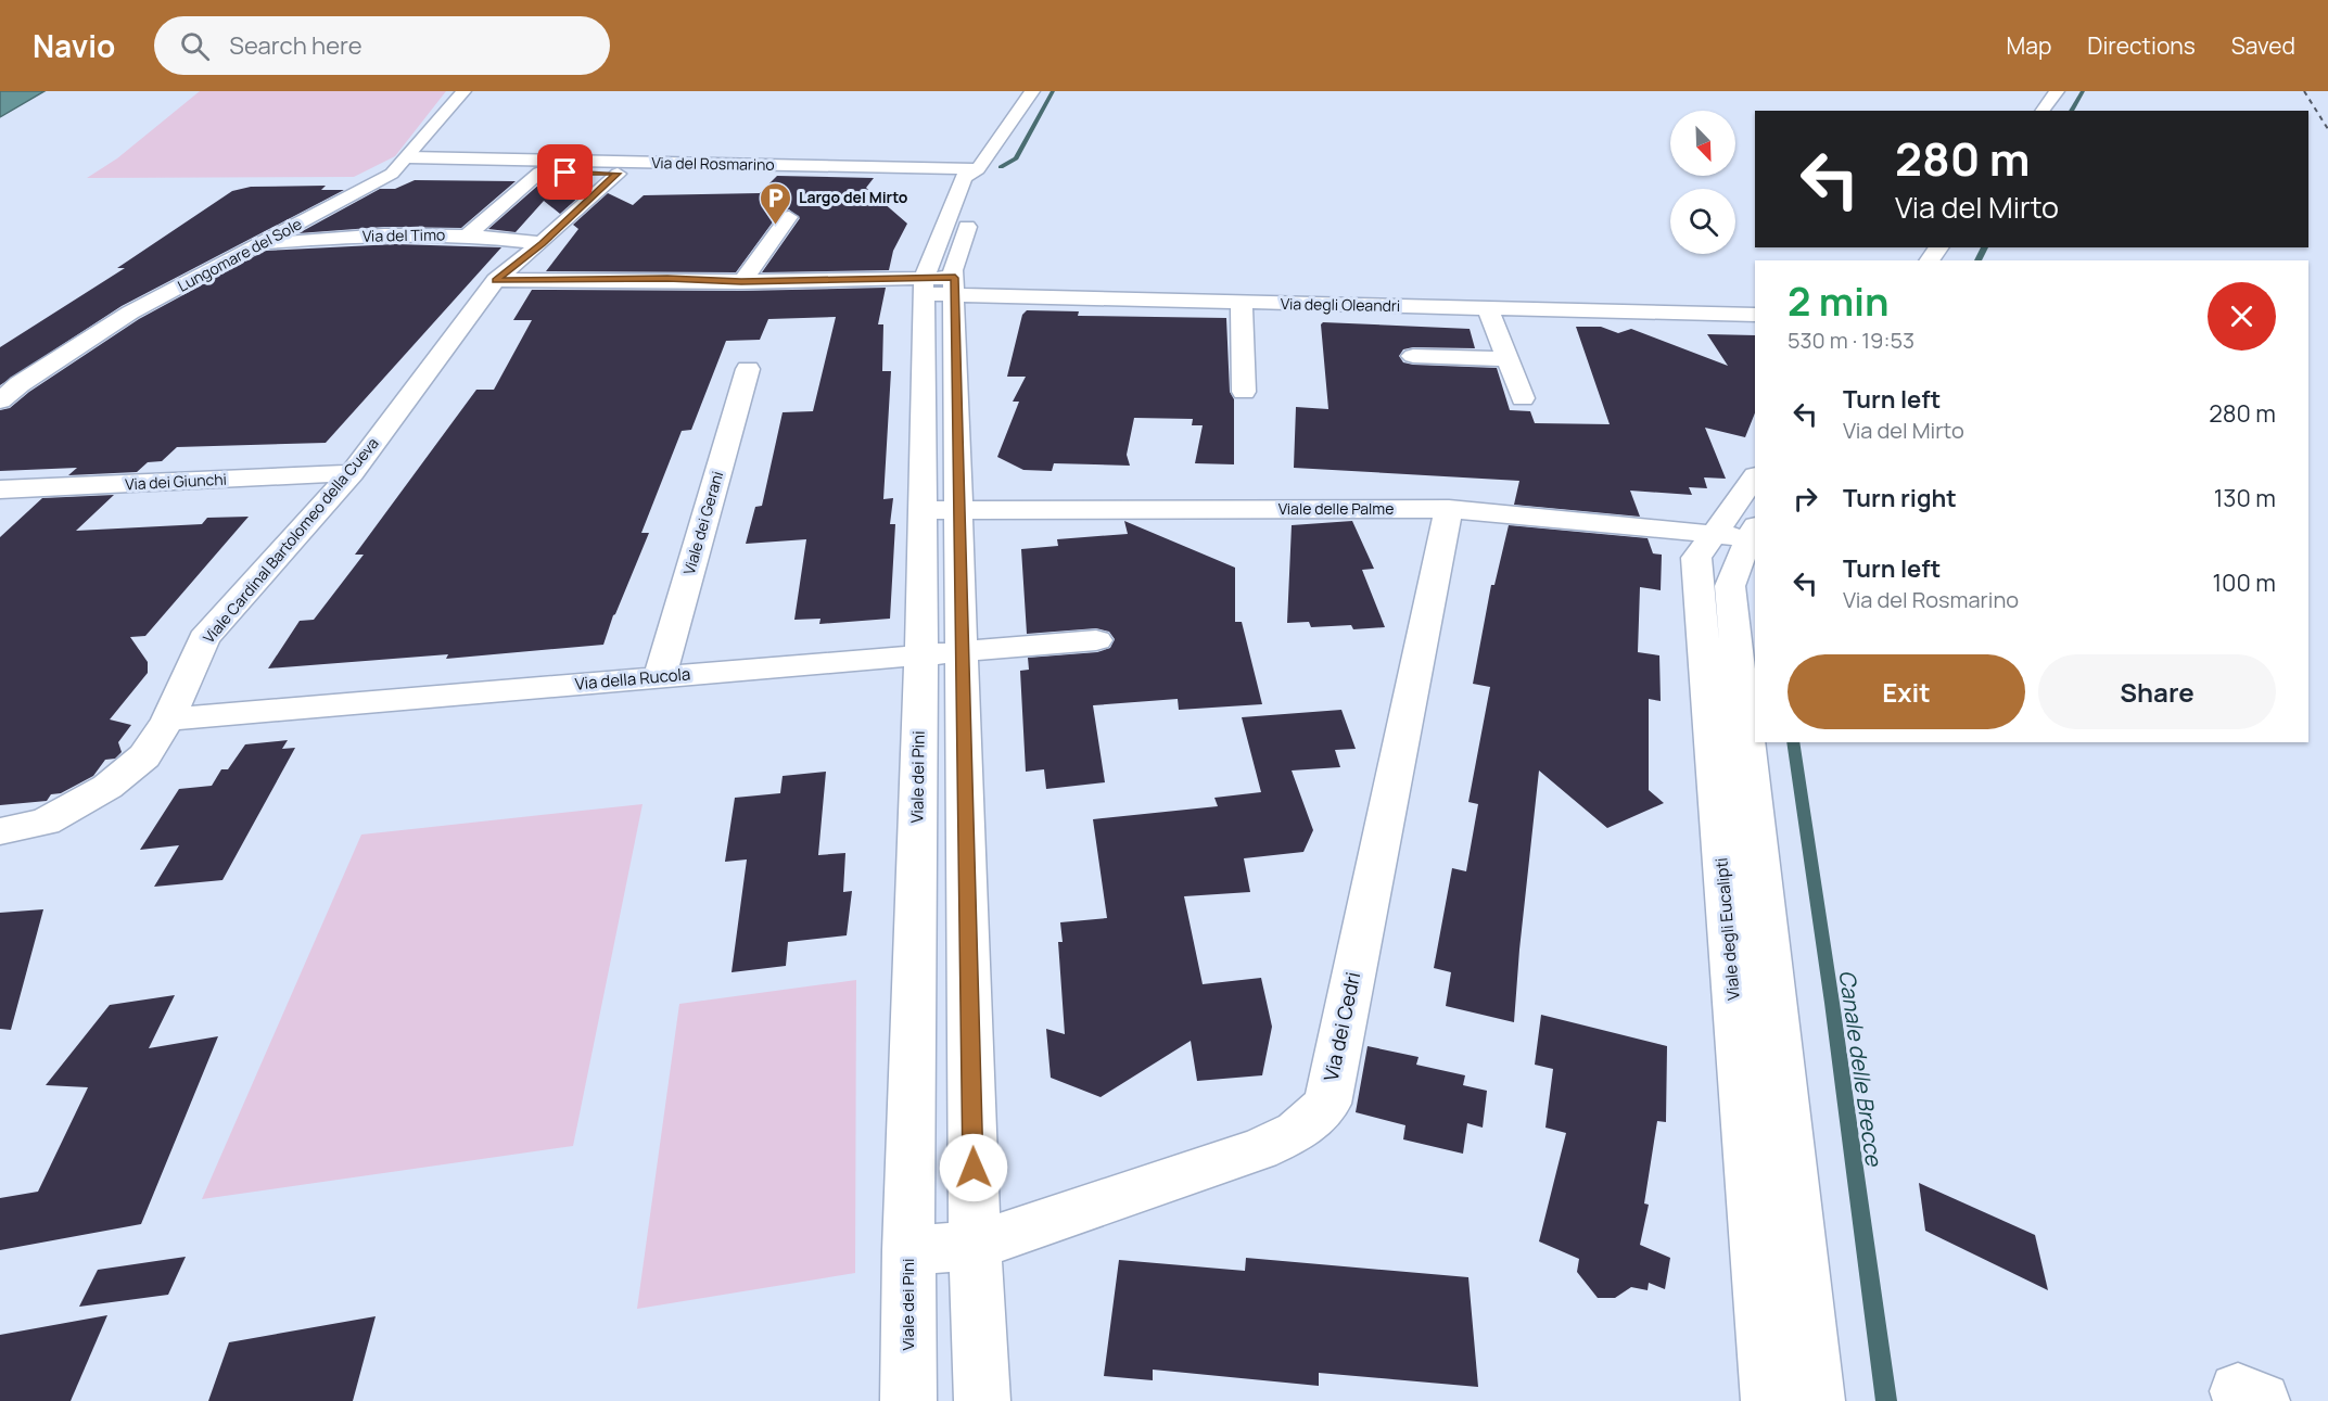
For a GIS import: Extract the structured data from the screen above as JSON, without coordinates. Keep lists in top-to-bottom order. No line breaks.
{"streets":{"street":["Via del Rosmarino","Via del Timo","Lungomare del Sole","Via degli Oleandri","Via dei Giunchi","Viale delle Palme","Viale dei Gerani","Viale Cardinal Bartolomeo della Cueva","Via della Rucola","Viale dei Pini","Viale degli Eucalipti","Via dei Cedri"]},"crossings":[["Via del Rosmarino","Lungomare del Sole"],["Via del Rosmarino","Viale dei Pini"],["Via del Timo","Lungomare del Sole"],["Via del Timo","Viale Cardinal Bartolomeo della Cueva"],["Via degli Oleandri","Viale Cardinal Bartolomeo della Cueva"],["Via degli Oleandri","Viale dei Pini"],["Via dei Giunchi","Viale Cardinal Bartolomeo della Cueva"],["Viale delle Palme","Viale dei Pini"],["Viale delle Palme","Viale degli Eucalipti"],["Viale delle Palme","Via dei Cedri"],["Viale dei Gerani","Via della Rucola"],["Viale Cardinal Bartolomeo della Cueva","Via della Rucola"],["Via della Rucola","Viale dei Pini"],["Viale dei Pini","Via dei Cedri"]],"water":["Canale delle Brecce"],"places":{"parking":["Largo del Mirto"]},"north":"bottom right","page":{"header":"Navio","search":"Search here","nav":["Map","Directions","Saved"],"turn":["280 m","Via del Mirto"],"heading":["2 min","530 m · 19:53"],"list":[{"name":"Turn left","note":"Via del Mirto","value":"280 m"},{"name":"Turn right","value":"130 m"},{"name":"Turn left","note":"Via del Rosmarino","value":"100 m"}],"buttons":["Exit","Share"]}}
